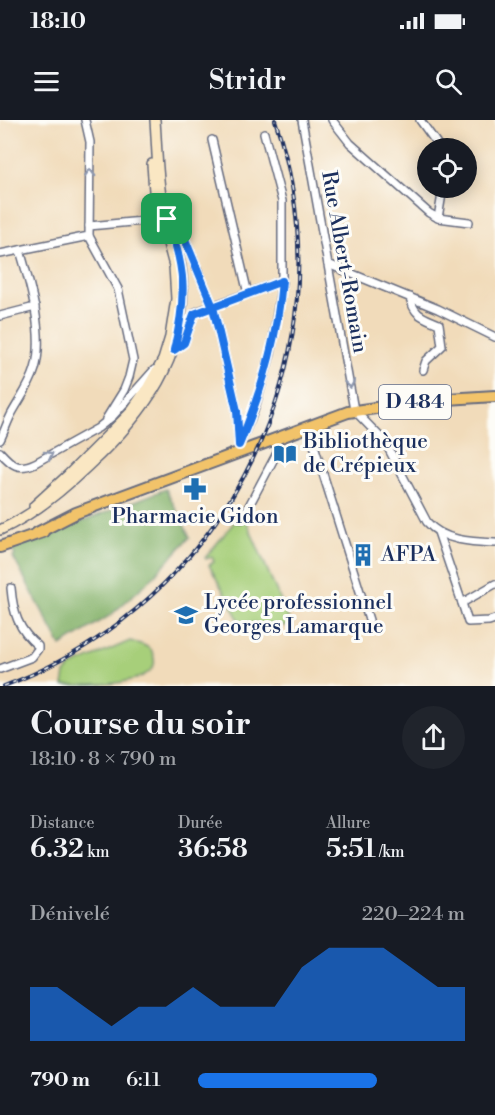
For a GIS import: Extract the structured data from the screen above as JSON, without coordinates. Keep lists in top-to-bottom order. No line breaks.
{"streets":{"main road":["D 484"],"street":["Rue Albert-Romain"]},"crossings":[["Rue Albert-Romain","D 484"]],"places":{"library":["Bibliothèque de Crépieux"],"pharmacy":["Pharmacie Gidon"],"building":["AFPA"],"school or university":["Lycée professionnel Georges Lamarque"]},"page":{"status":"18:10","header":"Stridr","heading":["Course du soir","18:10 · 8 × 790 m"],"stats":[["Distance","6.32 km"],["Durée","36:58"],["Allure","5:51 /km"]],"chart":["Dénivelé","220–224 m"],"list":[{"name":"790 m","note":"6:11"}]}}
